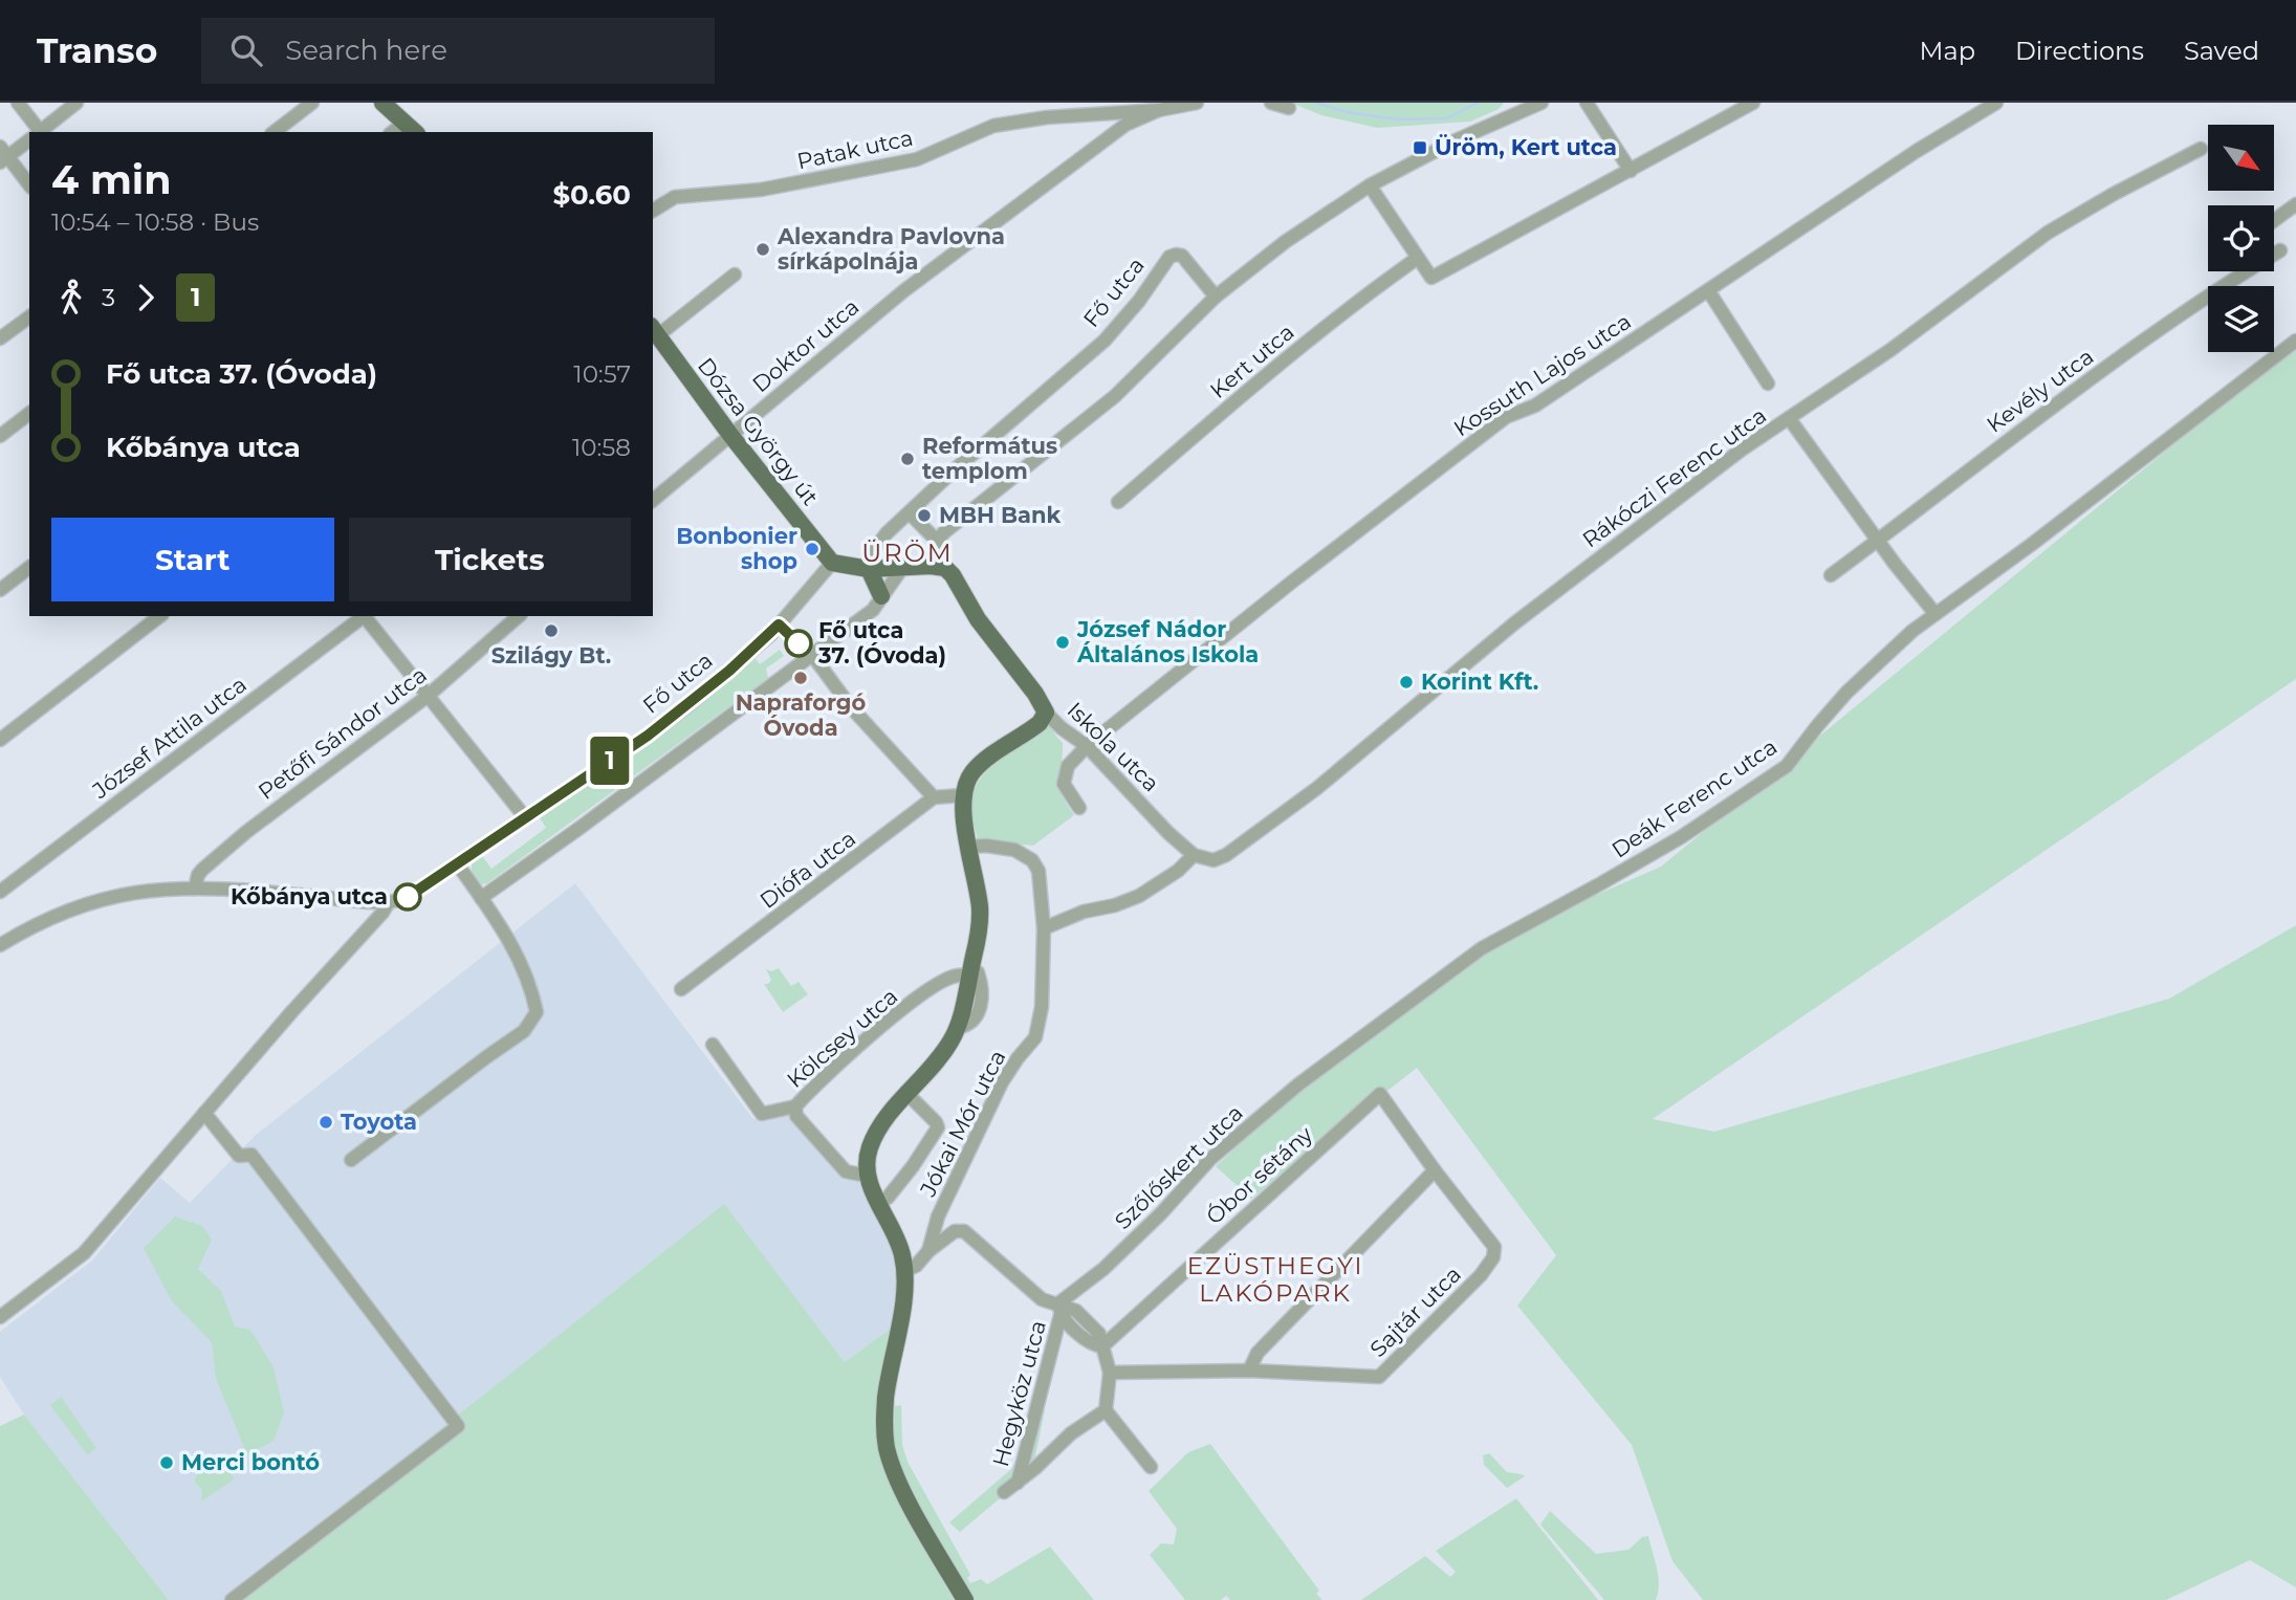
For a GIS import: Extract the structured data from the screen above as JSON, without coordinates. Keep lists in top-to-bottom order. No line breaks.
{"streets":{"main road":["Dózsa György út","Iskola utca"],"street":["Patak utca","Fő utca","Doktor utca","Kert utca","Kossuth Lajos utca","Kevély utca","Rákóczi Ferenc utca","Petőfi Sándor utca","József Attila utca","Deák Ferenc utca","Diófa utca","Kölcsey utca","Jókai Mór utca","Szőlőskert utca","Óbor sétány","Sajtár utca","Hegyköz utca"]},"crossings":[["Patak utca","Doktor utca"],["Fő utca","Dózsa György út"],["Doktor utca","Dózsa György út"],["Kossuth Lajos utca","Iskola utca"],["Rákóczi Ferenc utca","Iskola utca"],["Deák Ferenc utca","Szőlőskert utca"],["Szőlőskert utca","Hegyköz utca"],["Óbor sétány","Sajtár utca"]],"districts":["ÜRÖM","EZÜSTHEGYI LAKÓPARK"],"places":{"transit":["Üröm, Kert utca"],"other":["Alexandra Pavlovna sírkápolnája","Református templom","MBH Bank","Bonbonier shop","Szilágy Bt.","József Nádor Általános Iskola","Fő utca 37. (Óvoda)","Napraforgó Óvoda","Korint Kft.","Kőbánya utca","Toyota","Merci bontó"]},"lines":["bus line 1"],"north":"bottom right","page":{"header":"Transo","search":"Search here","nav":["Map","Directions","Saved"],"on_map":"1","heading":["4 min","10:54 – 10:58 · Bus","$0.60"],"legs":["3","1"],"list":[{"name":"Fő utca 37. (Óvoda)","value":"10:57"},{"name":"Kőbánya utca","value":"10:58"}],"buttons":["Start","Tickets"]}}
